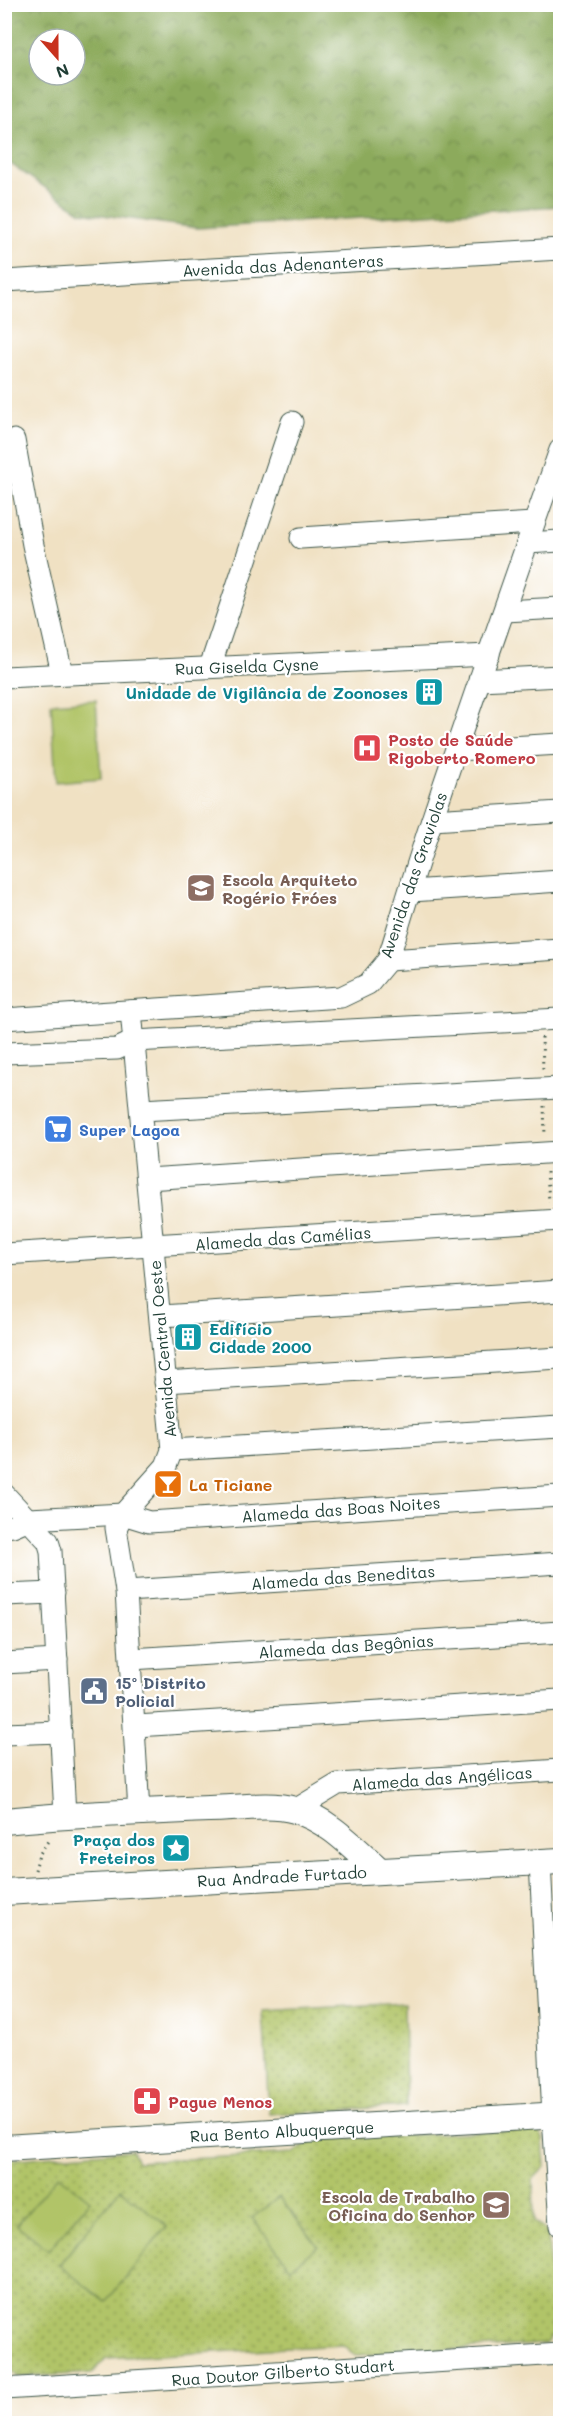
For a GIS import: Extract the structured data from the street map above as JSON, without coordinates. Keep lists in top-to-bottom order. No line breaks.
{"streets":{"street":["Avenida das Adenanteras","Rua Giselda Cysne","Avenida das Graviolas","Alameda das Camélias","Avenida Central Oeste","Alameda das Boas Noites","Alameda das Beneditas","Alameda das Begônias","Alameda das Angélicas","Rua Andrade Furtado","Rua Bento Albuquerque","Rua Doutor Gilberto Studart"]},"crossings":[["Rua Giselda Cysne","Avenida das Graviolas"],["Avenida das Graviolas","Avenida Central Oeste"],["Alameda das Camélias","Avenida Central Oeste"],["Avenida Central Oeste","Alameda das Boas Noites"]],"places":{"building":["Unidade de Vigilância de Zoonoses","Edifício Cidade 2000"],"hospital":["Posto de Saúde Rigoberto Romero"],"school or university":["Escola Arquiteto Rogério Fróes","Escola de Trabalho Oficina do Senhor"],"supermarket":["Super Lagoa"],"bar":["La Ticiane"],"public building":["15º Distrito Policial"],"place":["Praça dos Freteiros"],"pharmacy":["Pague Menos"]},"north":"bottom"}
